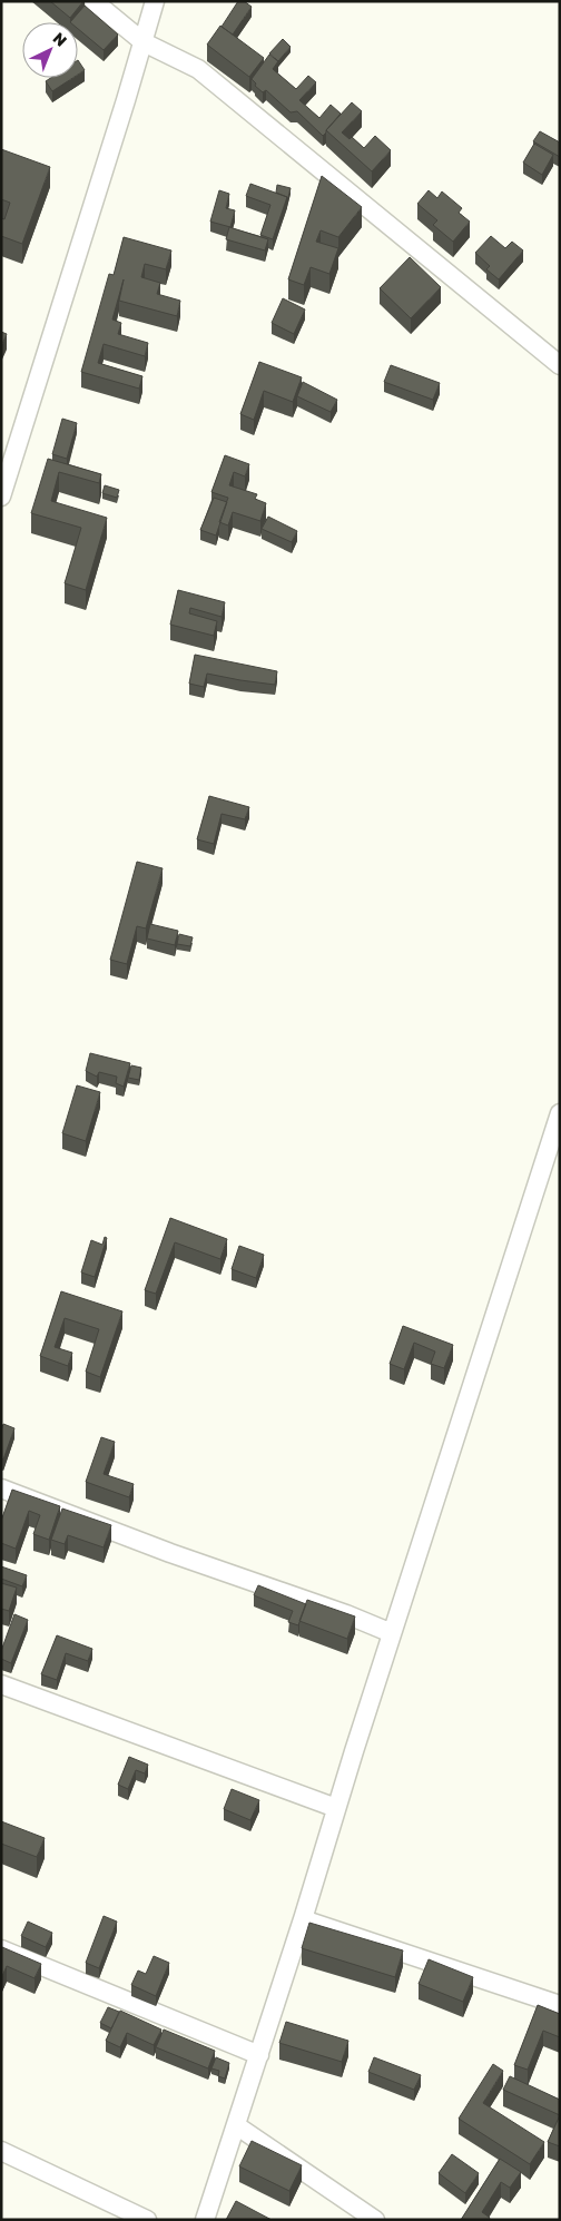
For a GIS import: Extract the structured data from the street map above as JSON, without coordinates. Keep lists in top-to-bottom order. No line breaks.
{"north":"top right"}
